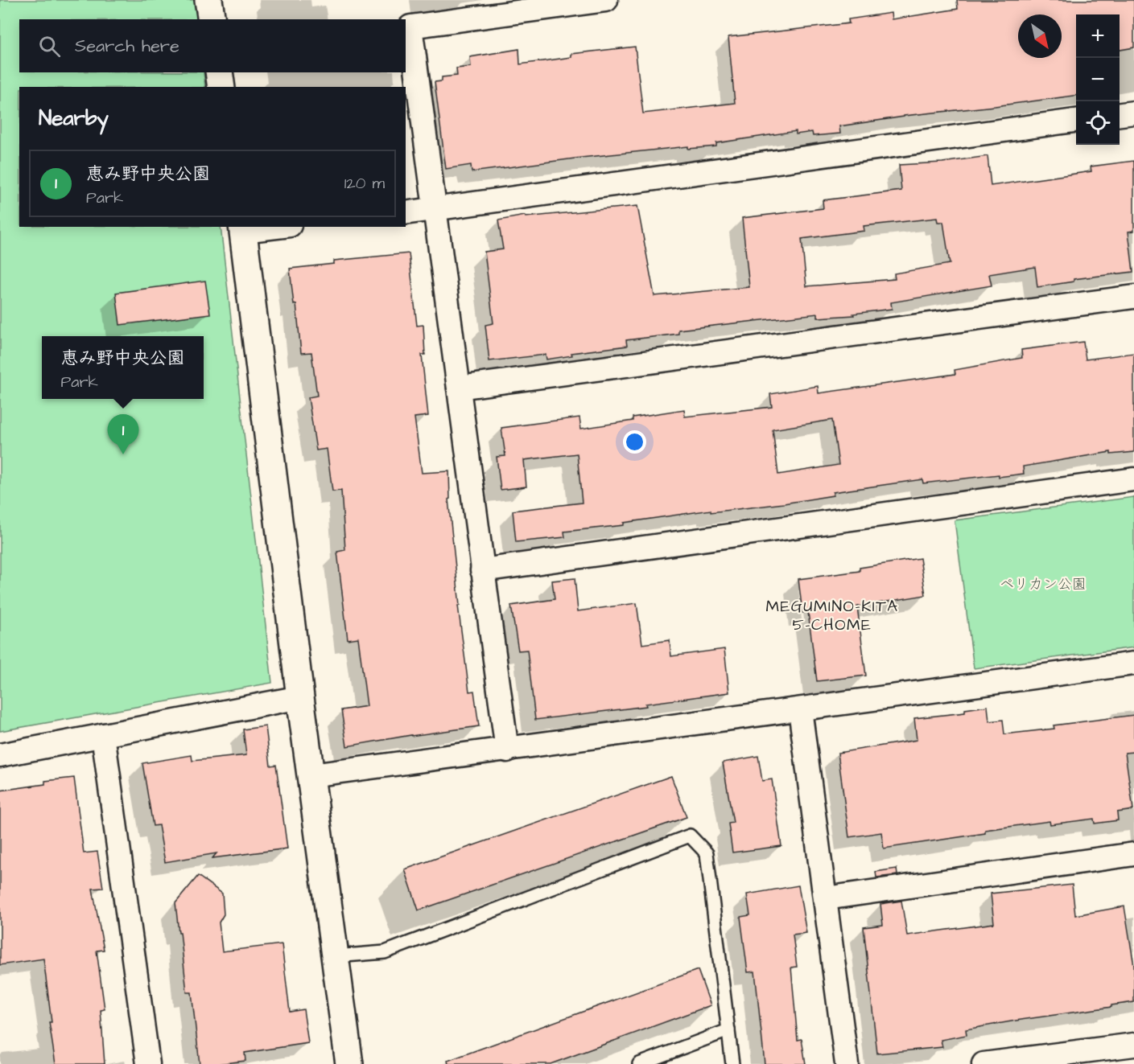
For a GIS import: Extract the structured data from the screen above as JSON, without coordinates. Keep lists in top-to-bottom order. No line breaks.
{"districts":["MEGUMINO-KITA 5-CHOME"],"parks":["ペリカン公園"],"north":"bottom right","page":{"map_buttons":["+","−"],"search":"Search here","heading":"Nearby","list":[{"mark":"1","name":"恵み野中央公園","note":"Park","value":"120 m"}],"popup":["恵み野中央公園","Park"],"pins":"1"}}
